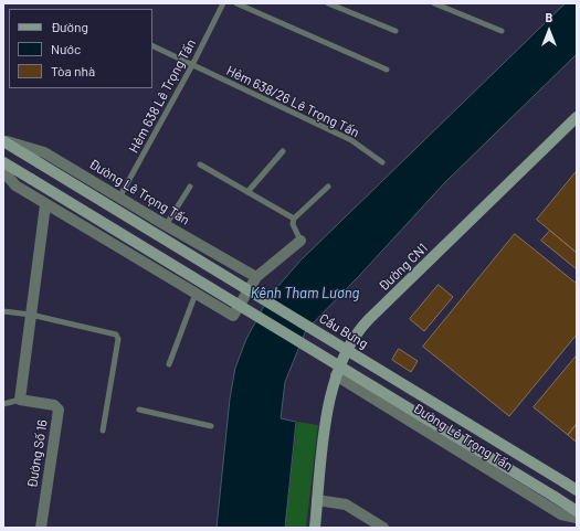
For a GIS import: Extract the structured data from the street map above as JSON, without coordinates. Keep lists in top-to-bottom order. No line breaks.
{"streets":{"main road":["Đường CN1","Cầu Bưng"],"street":["Đường Lê Trọng Tấn","Đường Số 16"],"lane":["Hẻm 638 Lê Trọng Tấn","Hẻm 638/26 Lê Trọng Tấn"]},"crossings":[["Hẻm 638 Lê Trọng Tấn","Hẻm 638/26 Lê Trọng Tấn"],["Hẻm 638 Lê Trọng Tấn","Đường Lê Trọng Tấn"],["Đường Lê Trọng Tấn","Đường CN1"],["Đường Lê Trọng Tấn","Cầu Bưng"]],"water":["Kênh Tham Lương"],"legend":["Đường","Nước","Tòa nhà"],"north":"top"}
